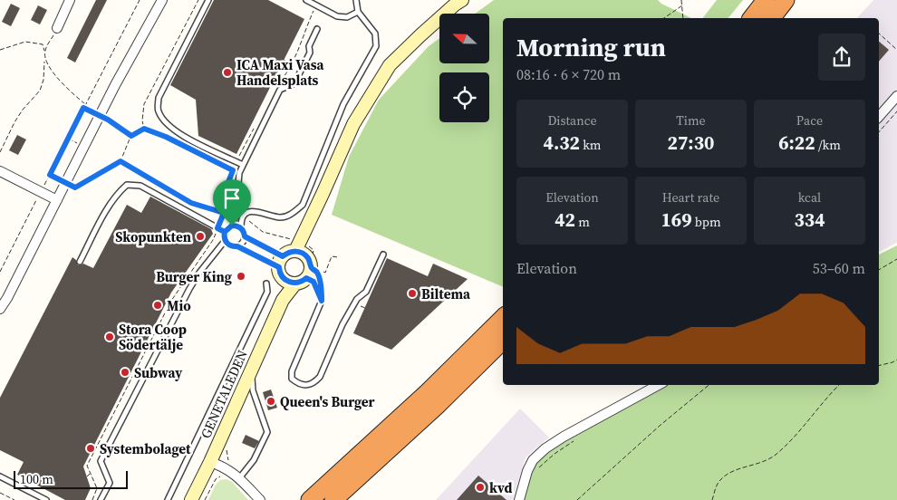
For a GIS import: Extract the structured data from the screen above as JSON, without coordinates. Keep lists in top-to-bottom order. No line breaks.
{"streets":{"main road":["GENETALEDEN"]},"places":["ICA Maxi Vasa Handelsplats","Skopunkten","Burger King","Biltema","Mio","Stora Coop Södertälje","Subway","Queen's Burger","Systembolaget","kvd"],"scale_bar":"100 m","north":"left","page":{"heading":["Morning run","08:16 · 6 × 720 m"],"stats":[["Distance","4.32 km"],["Time","27:30"],["Pace","6:22 /km"],["Elevation","42 m"],["Heart rate","169 bpm"],["kcal","334"]],"chart":["Elevation","53–60 m"],"scale":"100 m"}}
